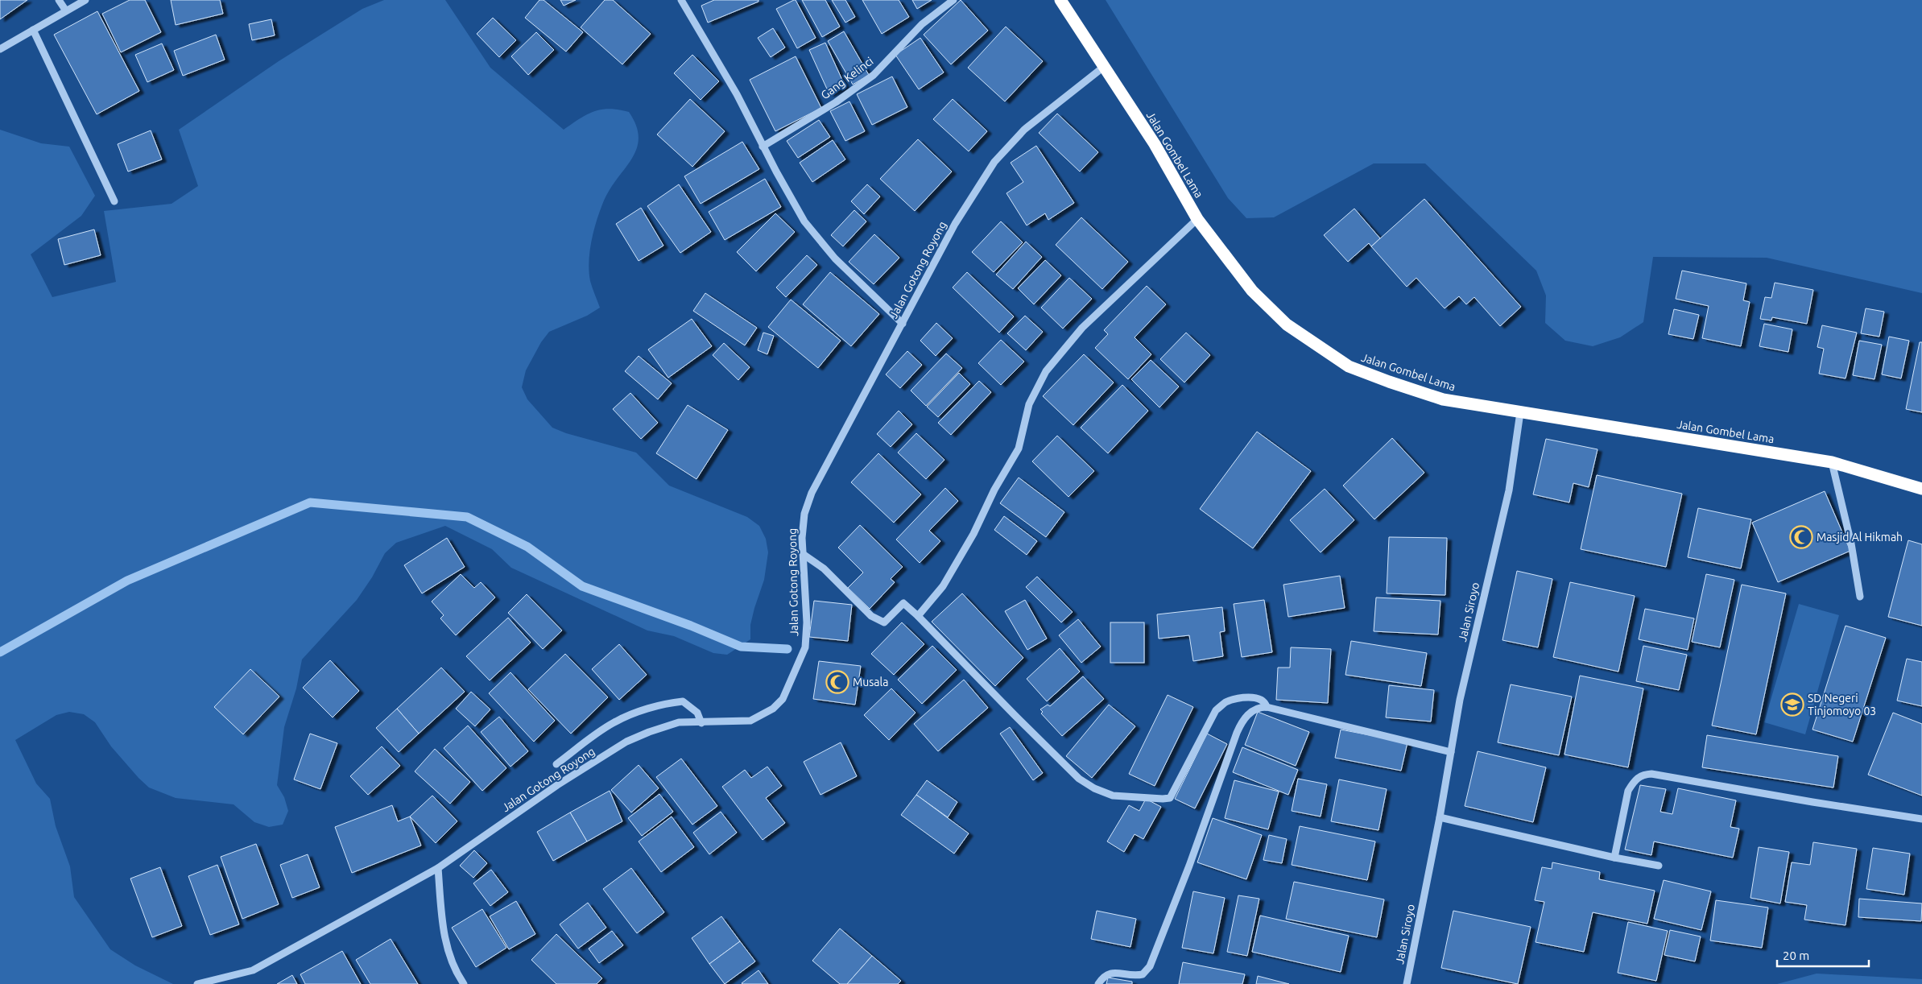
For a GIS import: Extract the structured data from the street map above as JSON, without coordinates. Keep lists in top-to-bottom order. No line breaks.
{"streets":{"highway":["Jalan Gombel Lama"],"street":["Gang Kelinci","Jalan Gotong Royong","Jalan Siroyo"]},"crossings":[["Jalan Gombel Lama","Jalan Gotong Royong"],["Jalan Gombel Lama","Jalan Siroyo"]],"places":{"mosque":["Masjid Al Hikmah","Musala"],"school or university":["SD Negeri Tinjomoyo 03"]},"scale_bar":"20 m"}
